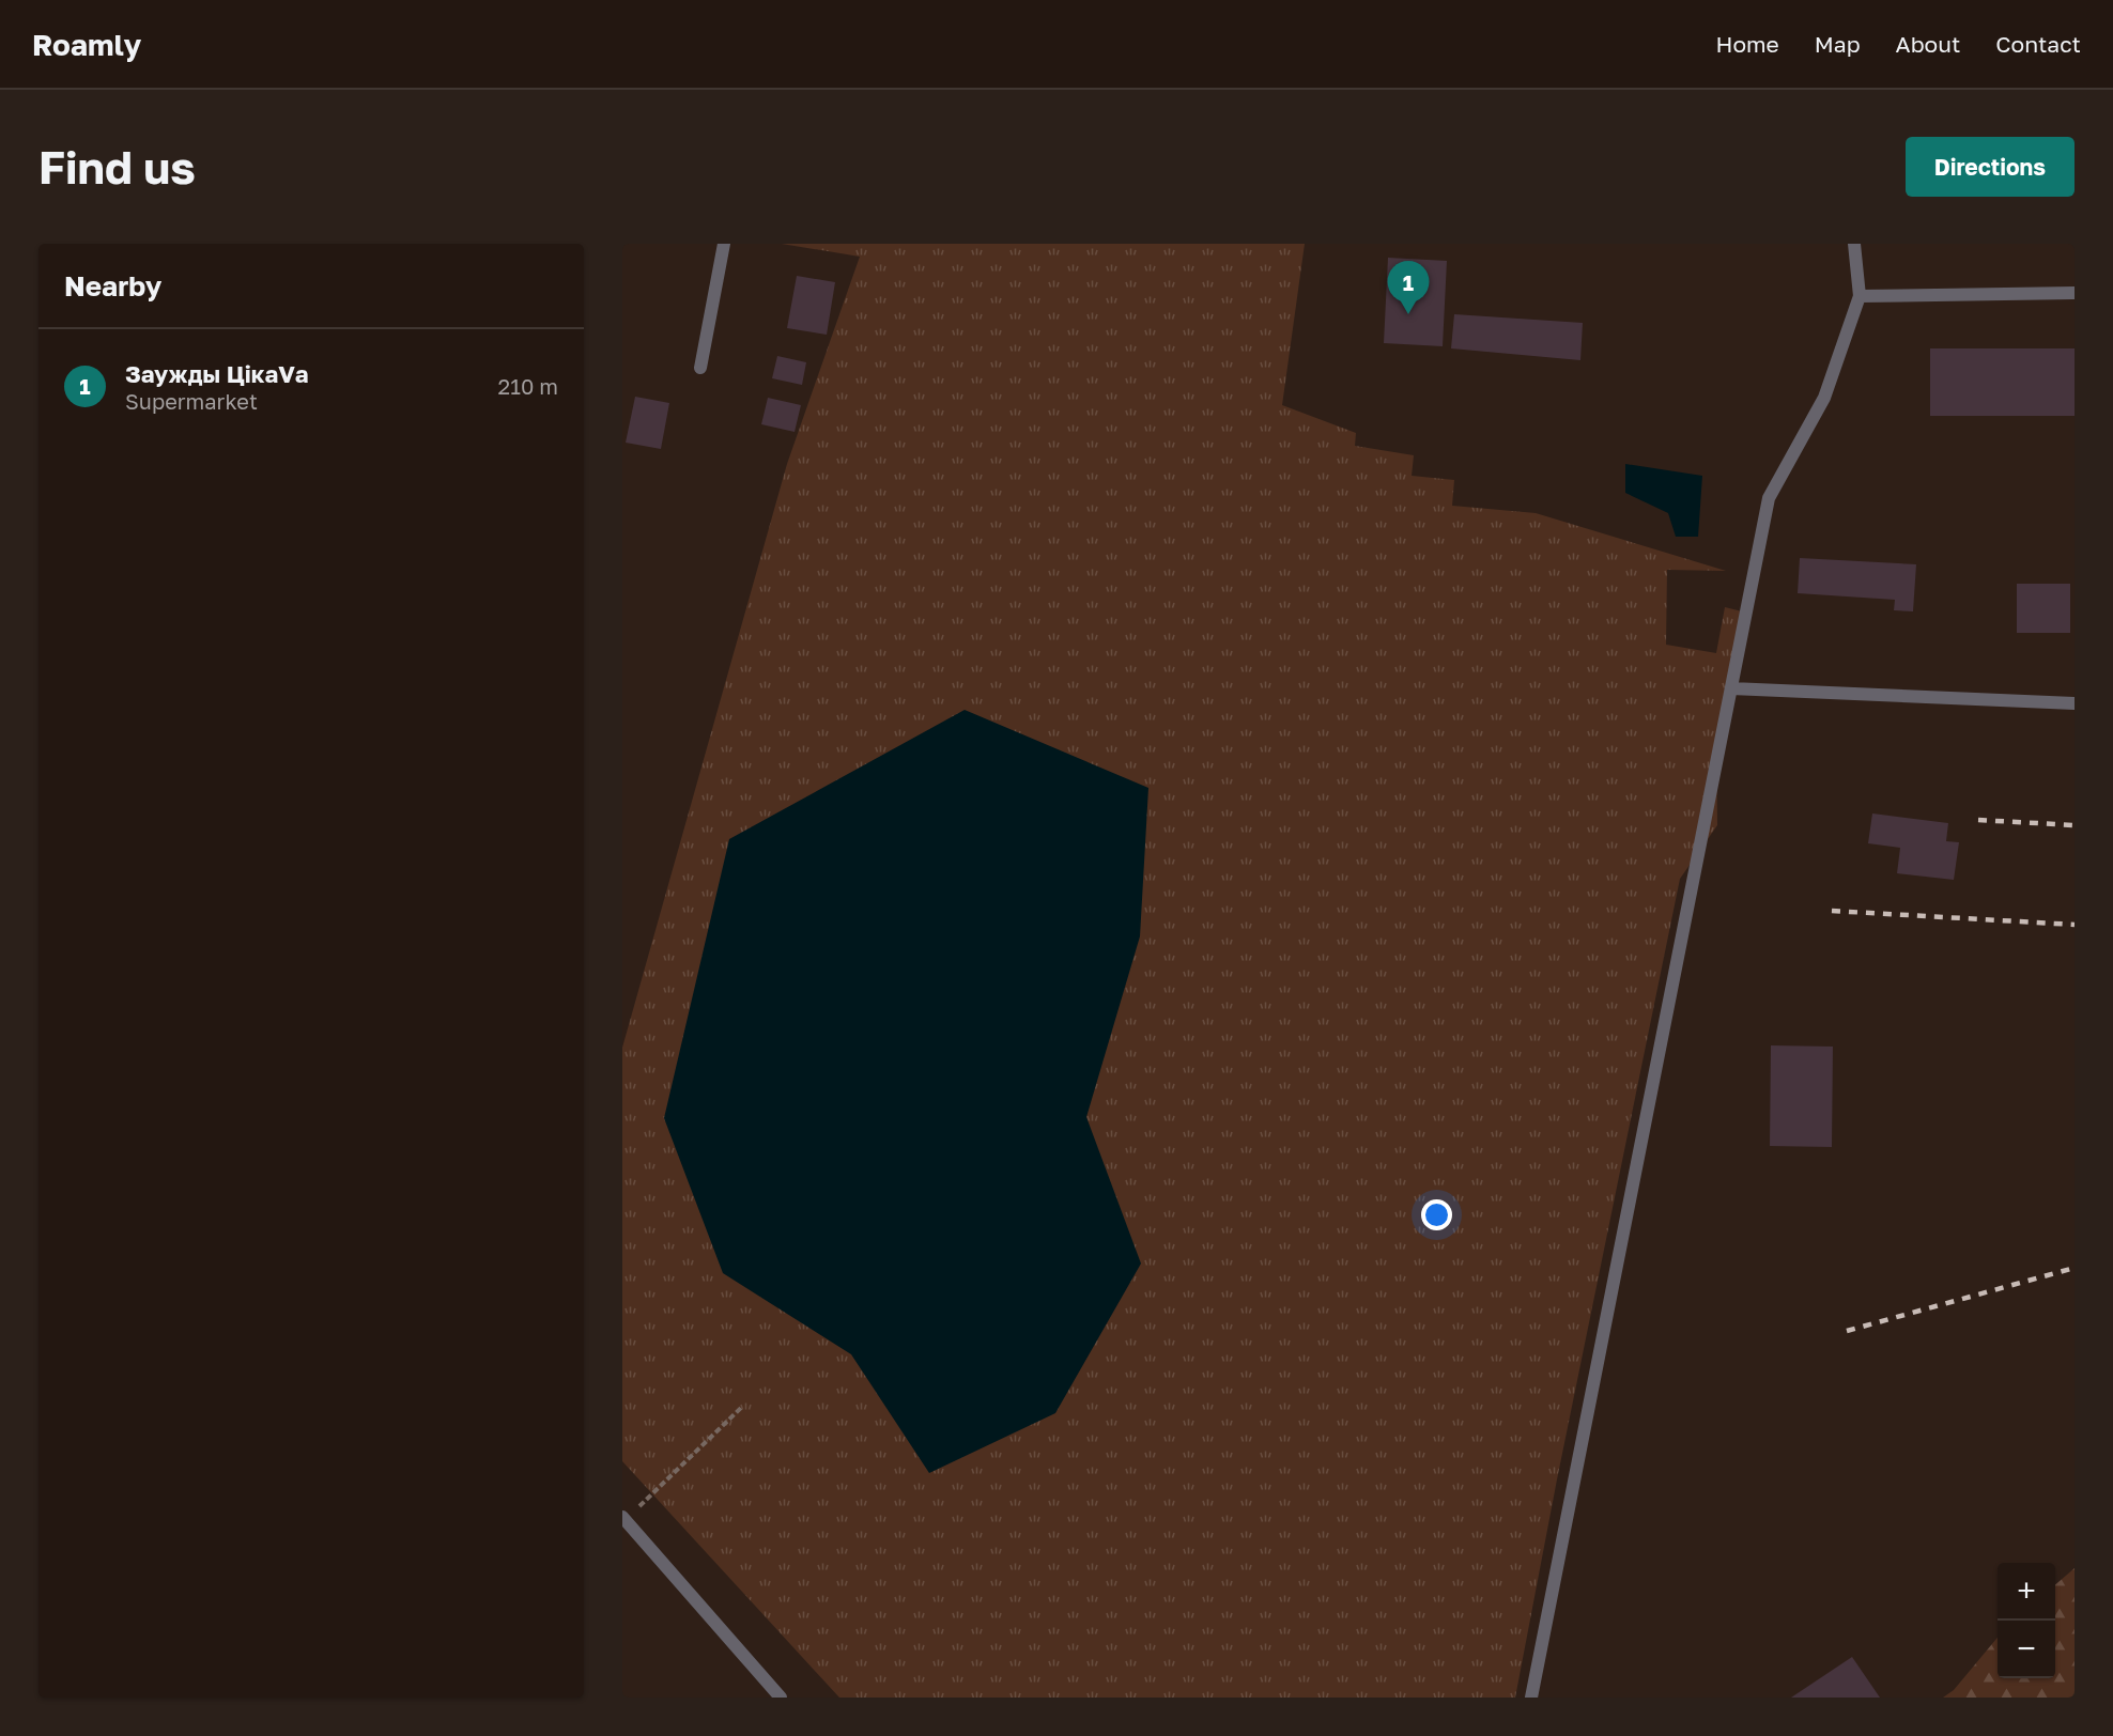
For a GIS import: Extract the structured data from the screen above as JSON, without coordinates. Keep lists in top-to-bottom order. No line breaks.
{"page":{"header":"Roamly","nav":["Home","Map","About","Contact"],"buttons":"Directions","title":"Find us","heading":"Nearby","pins":"1","list":[{"mark":"1","name":"Заужды ЦікаVа","note":"Supermarket","value":"210 m"}],"map_buttons":["+","−"]}}
